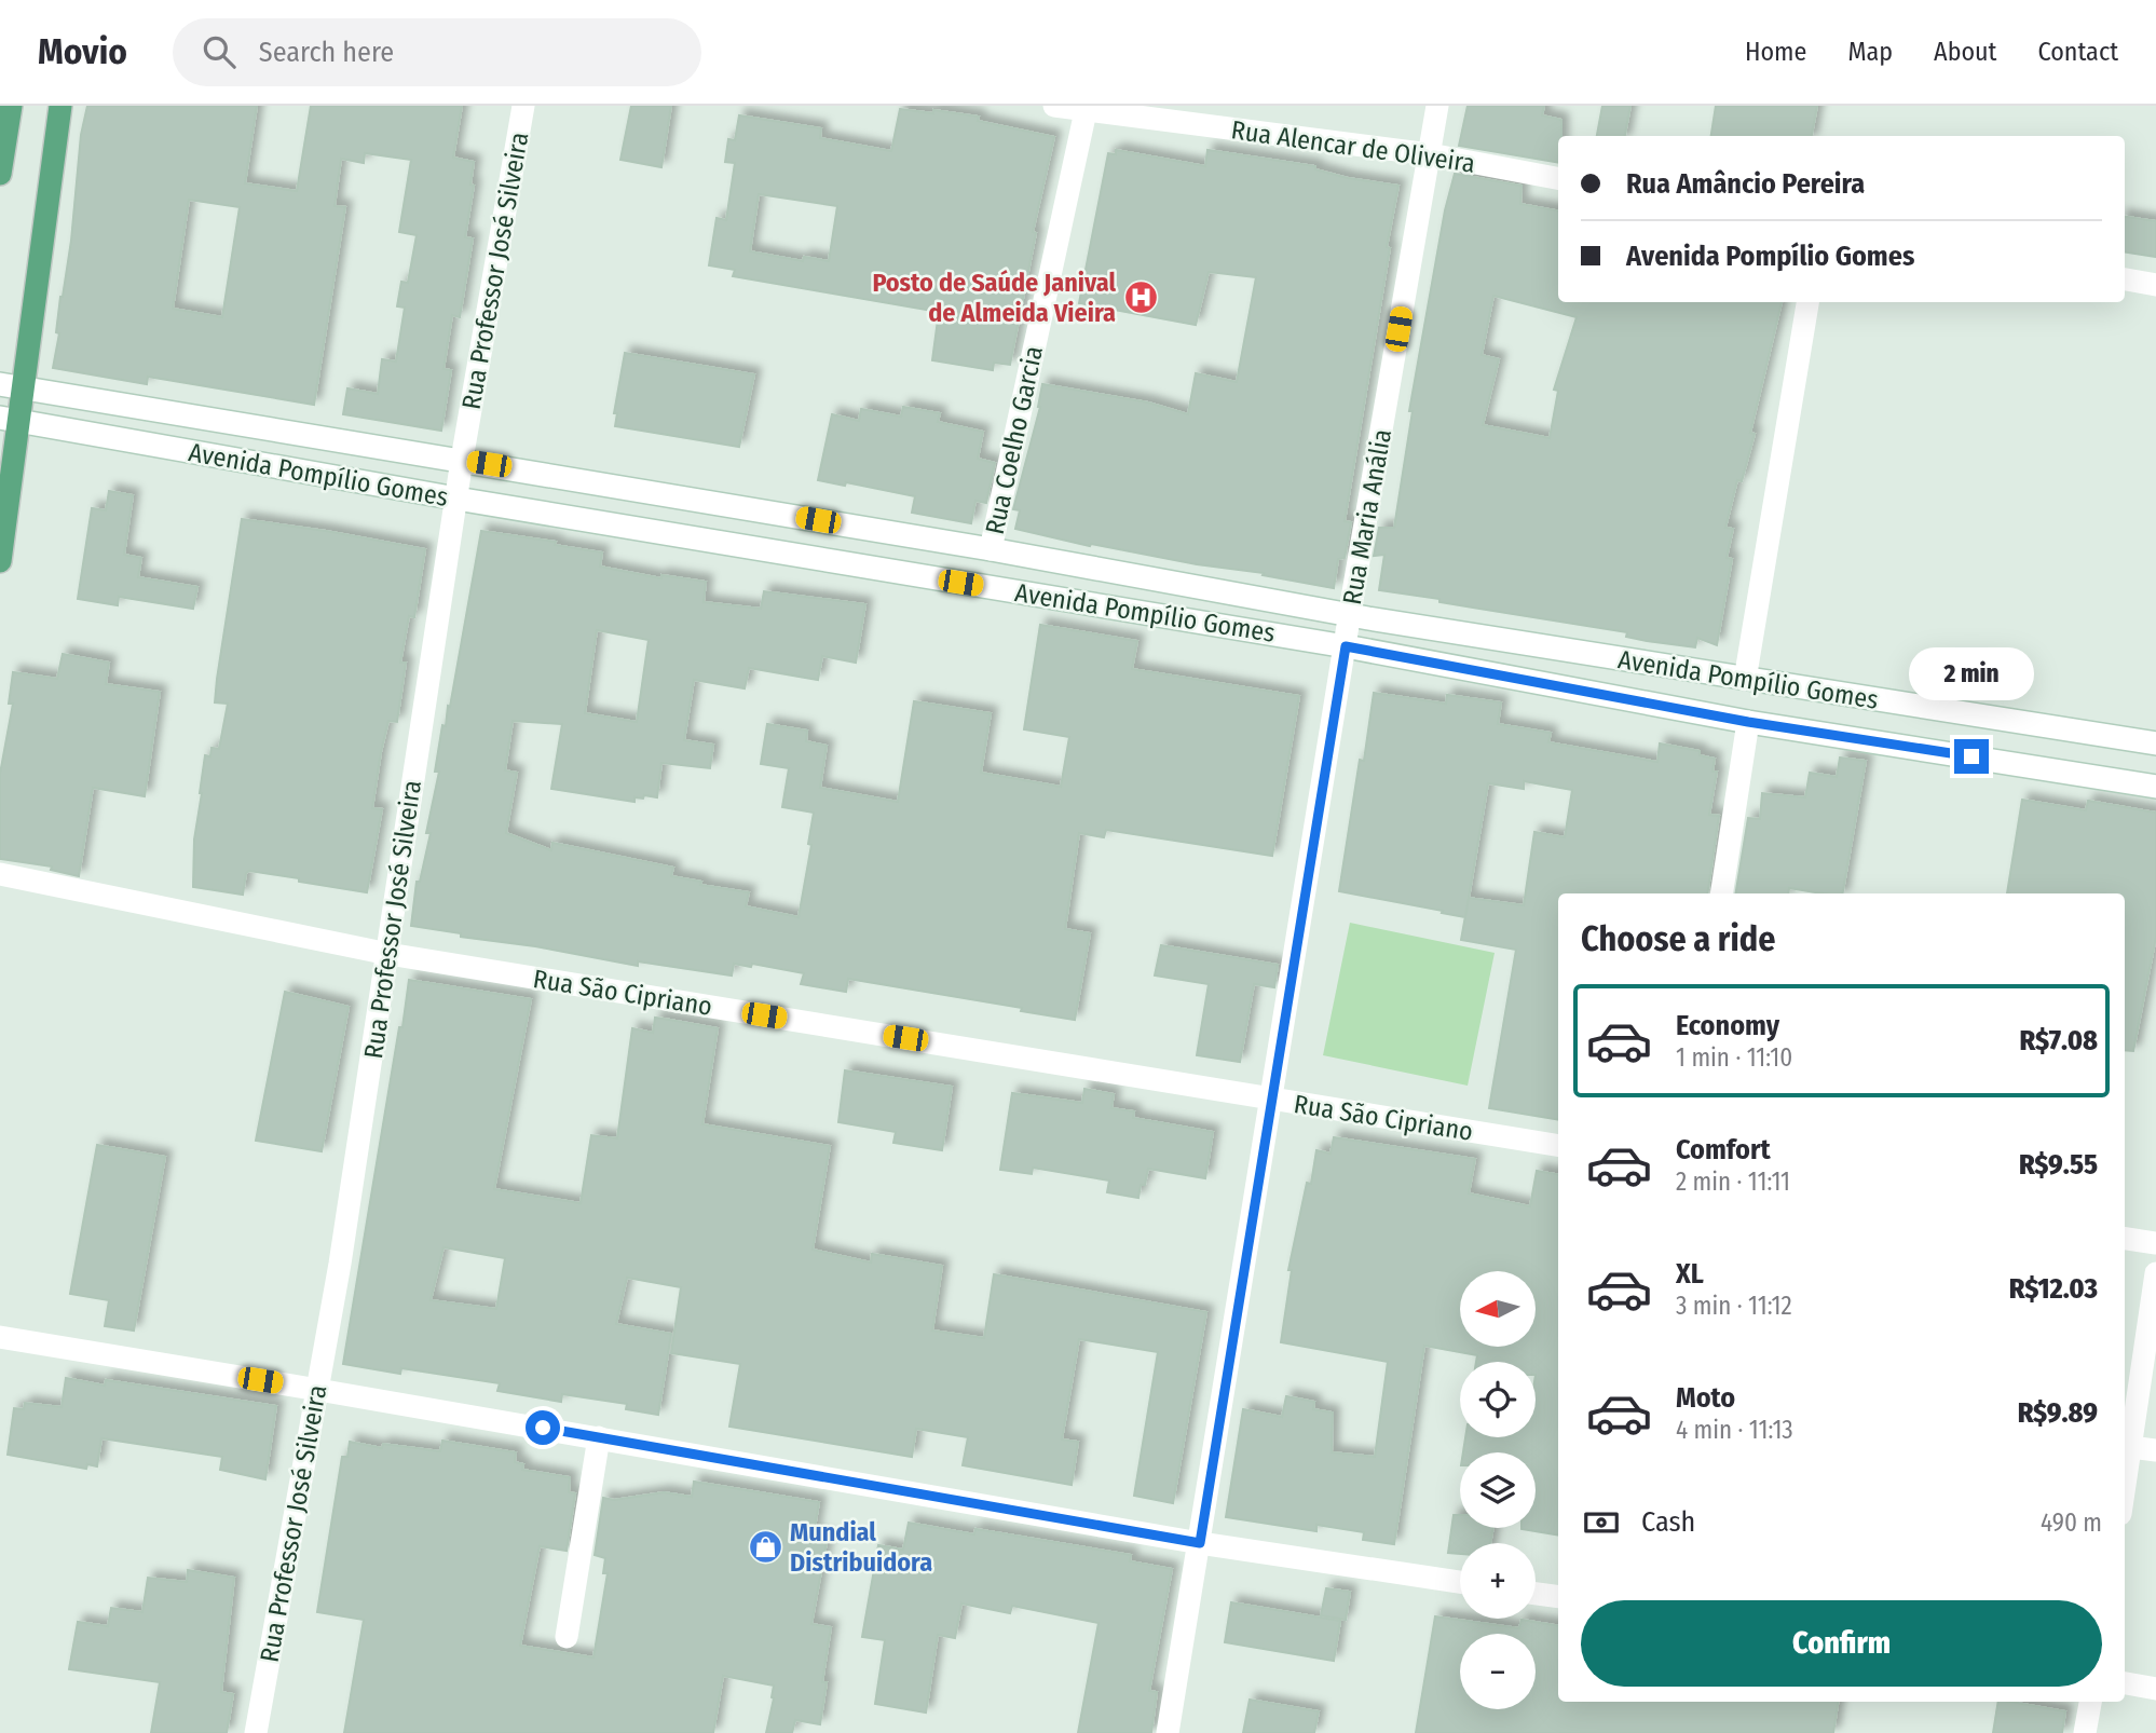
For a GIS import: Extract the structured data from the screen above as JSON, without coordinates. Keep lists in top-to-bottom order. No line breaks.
{"streets":{"street":["Rua Alencar de Oliveira","Rua Professor José Silveira","Rua Coelho Garcia","Avenida Pompílio Gomes","Rua Maria Anália","Rua São Cipriano"]},"crossings":[["Rua Alencar de Oliveira","Rua Coelho Garcia"],["Rua Alencar de Oliveira","Rua Maria Anália"],["Rua Professor José Silveira","Avenida Pompílio Gomes"],["Rua Professor José Silveira","Rua São Cipriano"],["Rua Coelho Garcia","Avenida Pompílio Gomes"],["Avenida Pompílio Gomes","Rua Maria Anália"],["Rua Maria Anália","Rua São Cipriano"]],"places":{"hospital":["Posto de Saúde Janival de Almeida Vieira"],"shop":["Mundial Distribuidora"]},"north":"left","page":{"header":"Movio","search":"Search here","nav":["Home","Map","About","Contact"],"banner":["Rua Amâncio Pereira","Avenida Pompílio Gomes"],"bubble":"2 min","heading":"Choose a ride","list":[{"name":"Economy","note":"1 min · 11:10","value":"R$7.08"},{"name":"Comfort","note":"2 min · 11:11","value":"R$9.55"},{"name":"XL","note":"3 min · 11:12","value":"R$12.03"},{"name":"Moto","note":"4 min · 11:13","value":"R$9.89"}],"map_buttons":["+","−"],"pay":["Cash","490 m"],"buttons":"Confirm"}}
